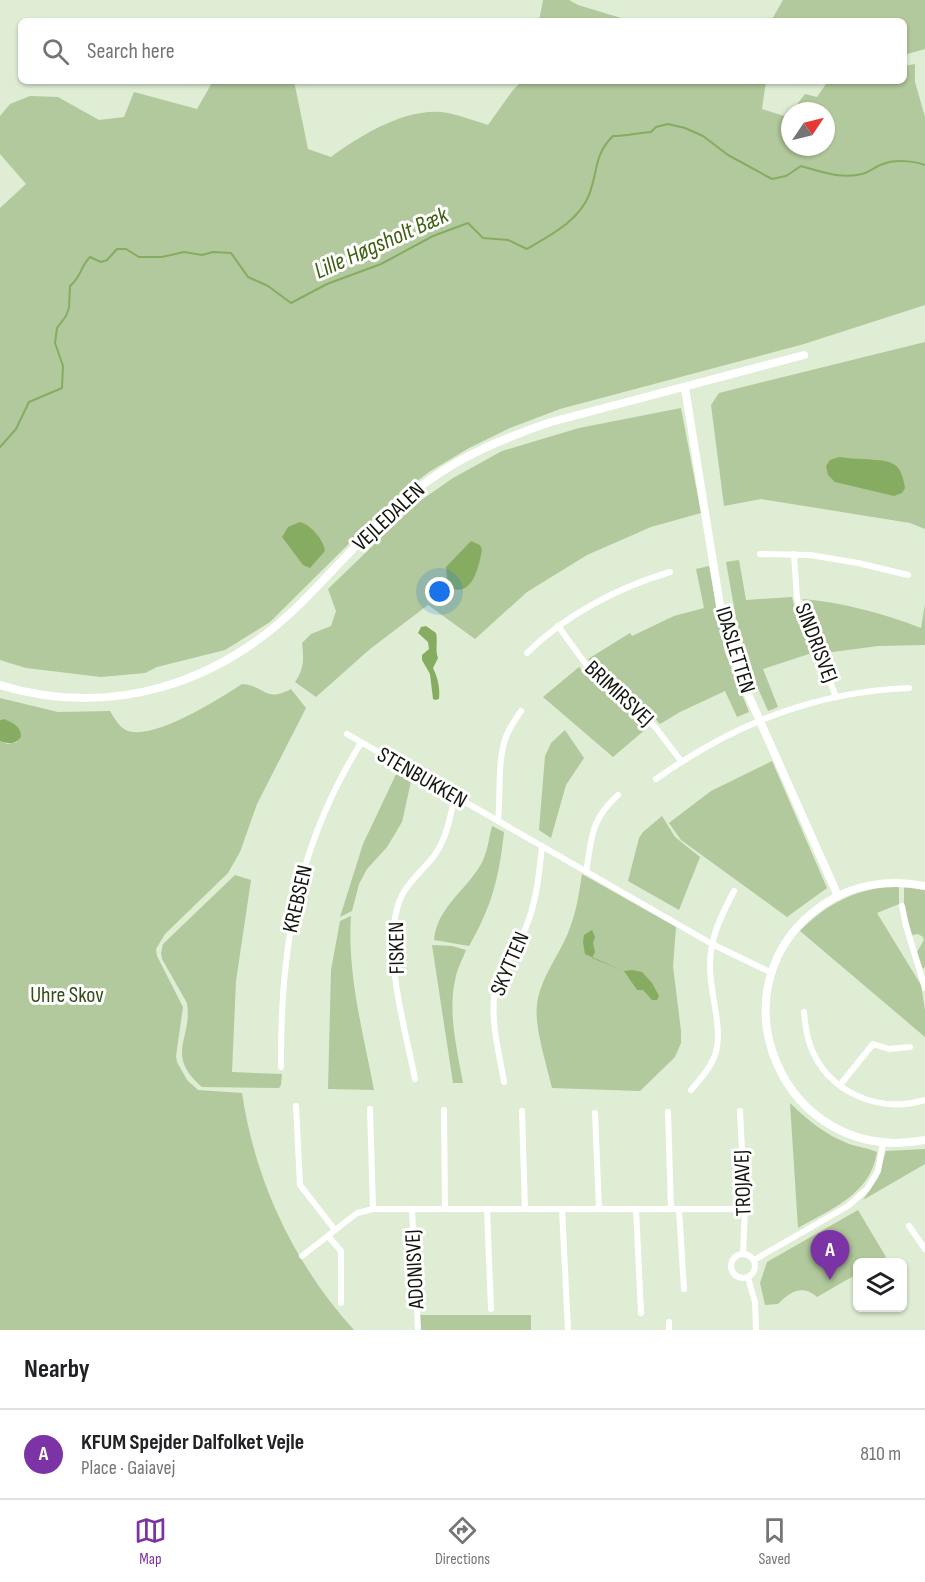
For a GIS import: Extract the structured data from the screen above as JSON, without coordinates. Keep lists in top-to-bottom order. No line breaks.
{"streets":{"street":["VEJLEDALEN","SINDRISVEJ","IDASLETTEN","BRIMIRSVEJ","STENBUKKEN","KREBSEN","FISKEN","SKYTTEN","TROJAVEJ","ADONISVEJ"]},"crossings":[["VEJLEDALEN","IDASLETTEN"],["SINDRISVEJ","IDASLETTEN"],["STENBUKKEN","KREBSEN"],["STENBUKKEN","FISKEN"],["STENBUKKEN","SKYTTEN"],["TROJAVEJ","ADONISVEJ"]],"water":["Lille Høgsholt Bæk"],"parks":["Uhre Skov"],"north":"top right","page":{"search":"Search here","pins":"A","heading":"Nearby","list":[{"mark":"A","name":"KFUM Spejder Dalfolket Vejle","note":"Place · Gaiavej","value":"810 m"}],"nav":["Map","Directions","Saved"]}}
